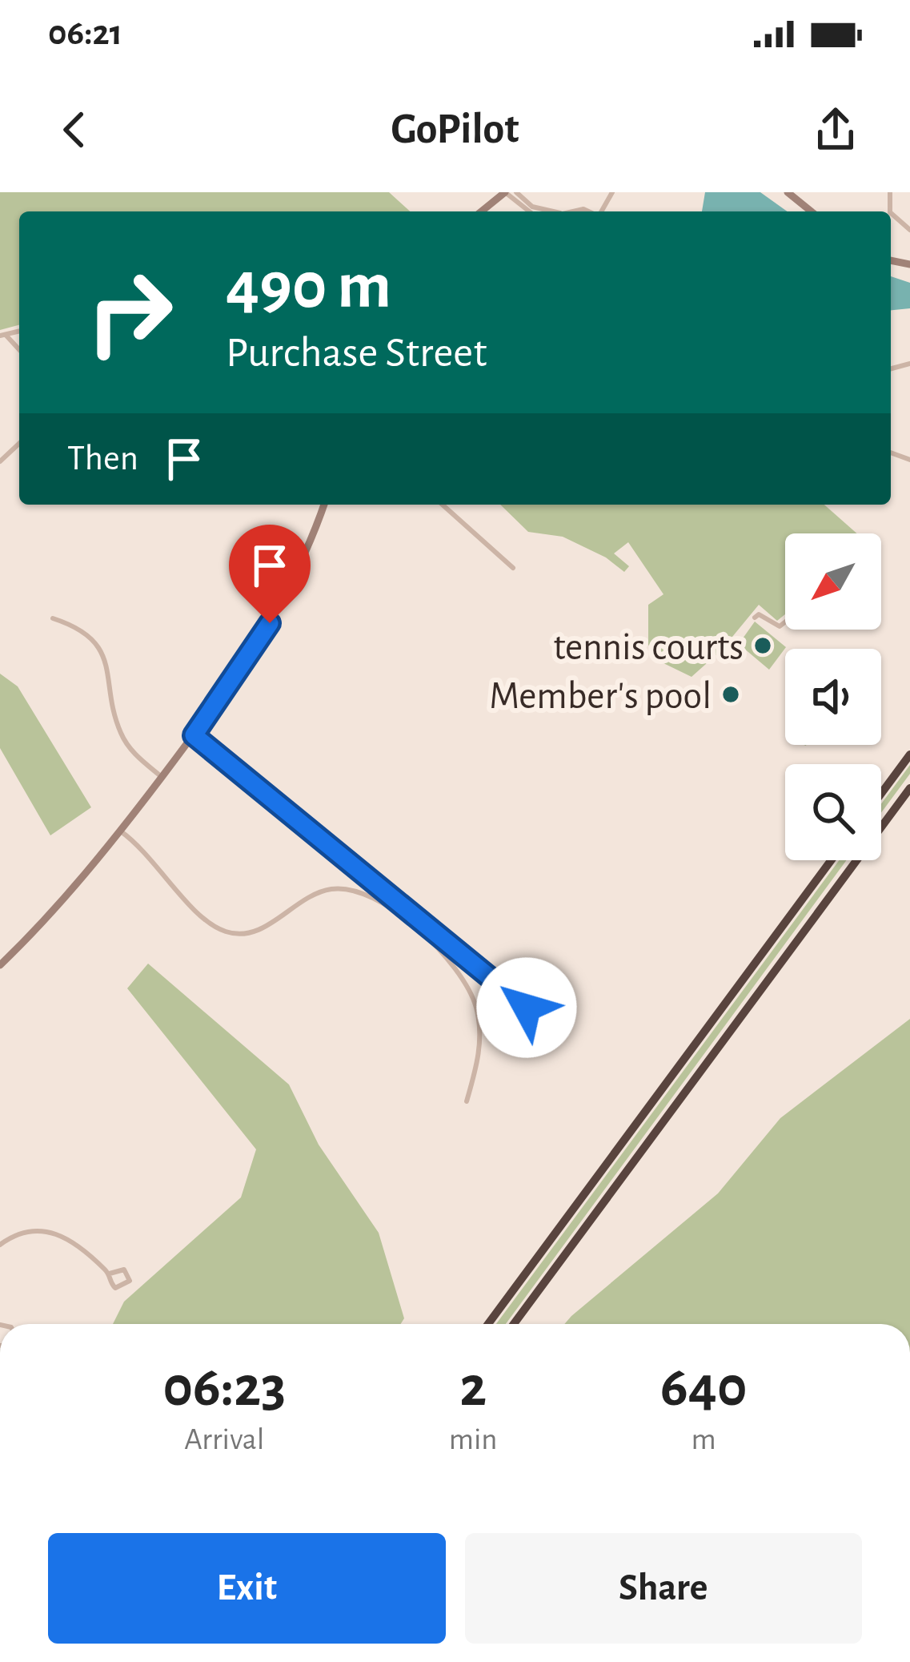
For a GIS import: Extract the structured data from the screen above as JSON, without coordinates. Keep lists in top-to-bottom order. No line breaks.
{"places":["tennis courts","Member's pool"],"north":"bottom left","page":{"status":"06:21","header":"GoPilot","turn":["490 m","Purchase Street"],"then":"Then","eta":["06:23","Arrival","2","min","640","m"],"buttons":["Exit","Share"]}}
